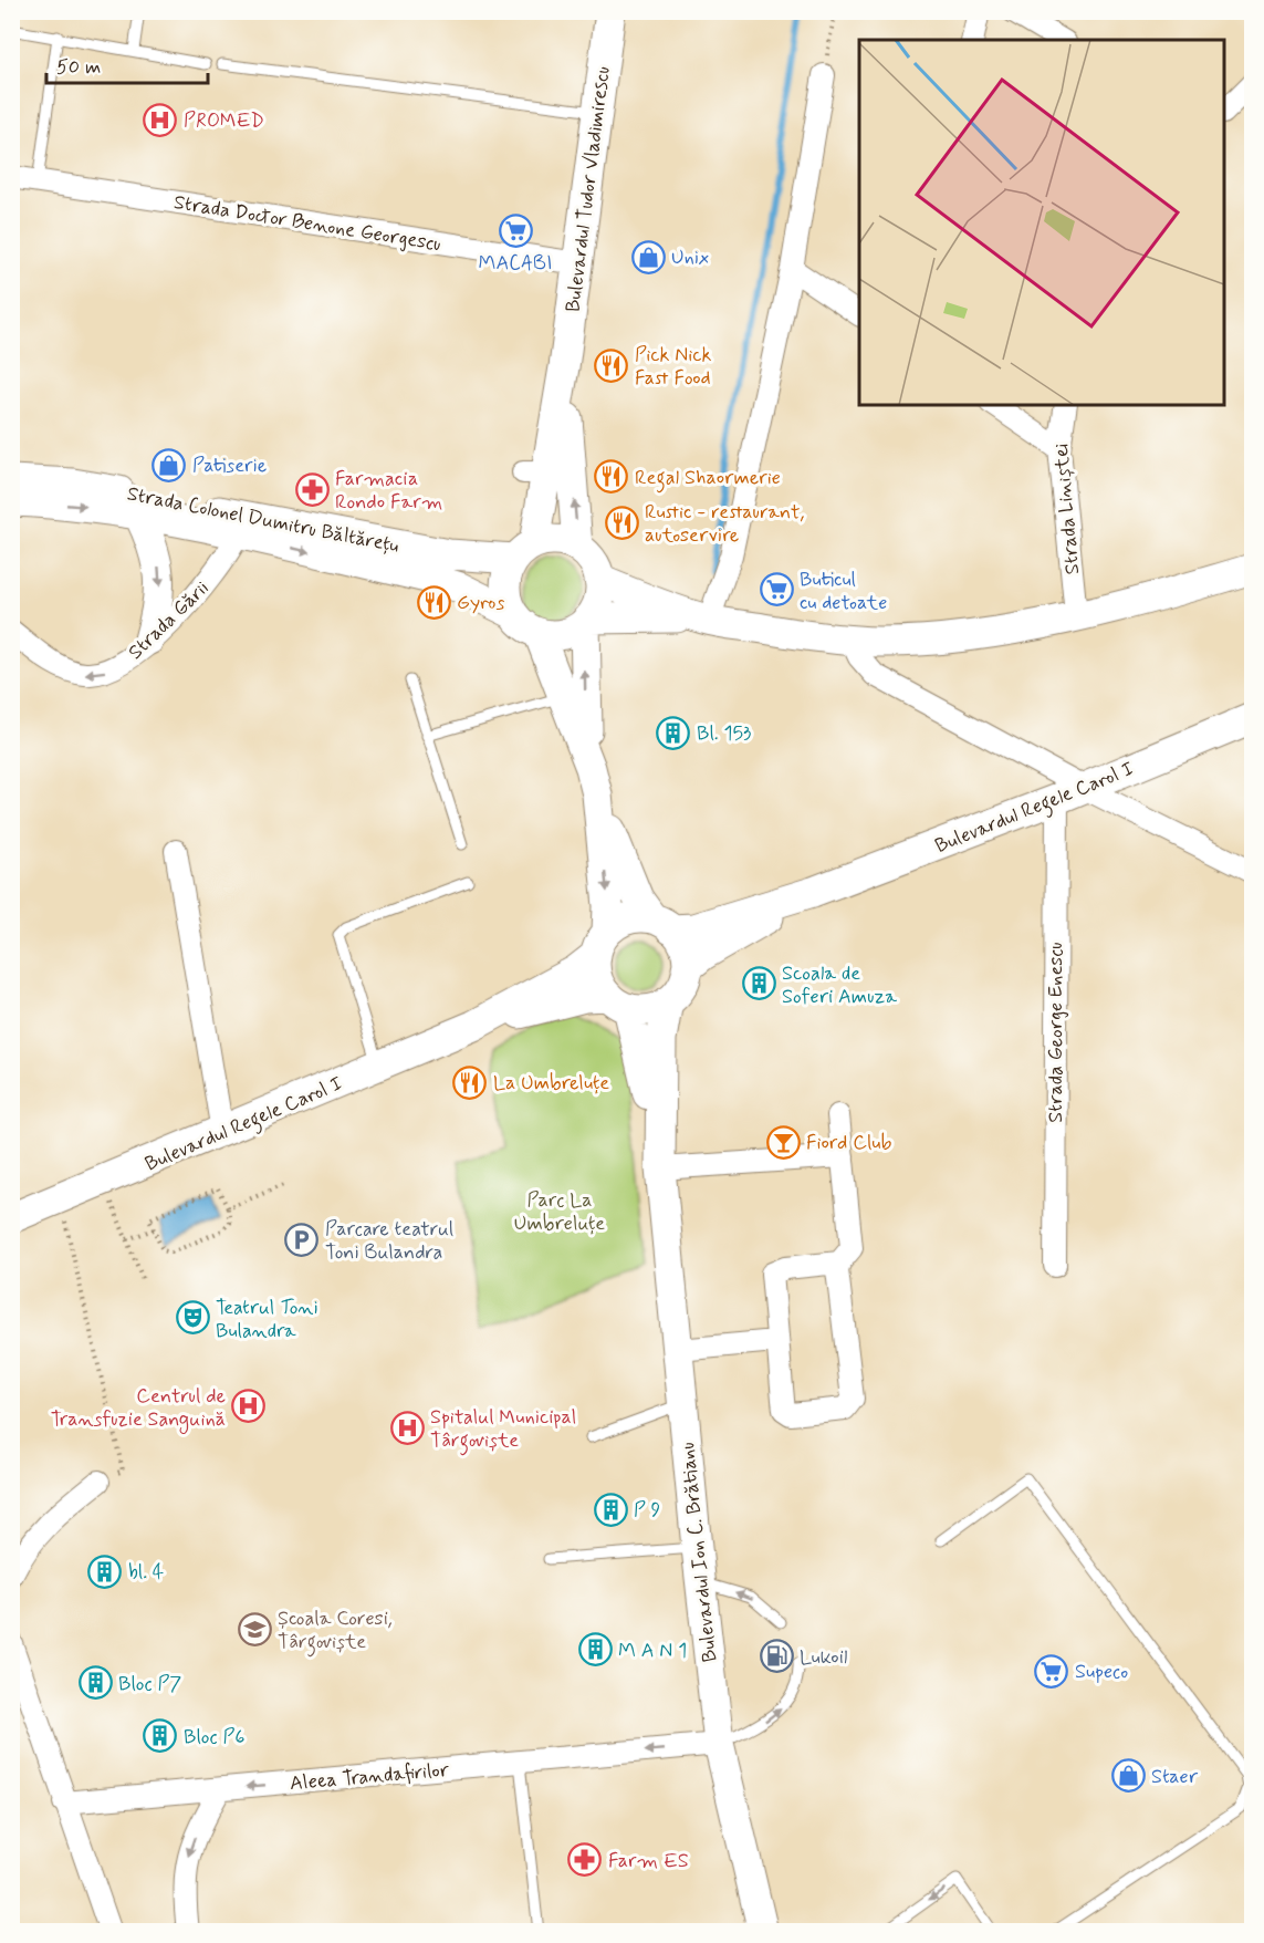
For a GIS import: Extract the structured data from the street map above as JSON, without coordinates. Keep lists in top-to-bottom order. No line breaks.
{"streets":{"main road":["Bulevardul Tudor Vladimirescu","Strada Colonel Dumitru Băltărețu","Bulevardul Regele Carol I","Bulevardul Ion C. Brătianu"],"street":["Strada Doctor Benone Georgescu","Strada Liniștei","Strada Gării","Strada George Enescu","Aleea Trandafirilor"]},"crossings":[["Bulevardul Tudor Vladimirescu","Strada Doctor Benone Georgescu"],["Bulevardul Tudor Vladimirescu","Strada Colonel Dumitru Băltărețu"],["Strada Colonel Dumitru Băltărețu","Strada Gării"],["Bulevardul Regele Carol I","Strada George Enescu"],["Bulevardul Regele Carol I","Bulevardul Ion C. Brătianu"],["Bulevardul Ion C. Brătianu","Aleea Trandafirilor"]],"one_way":["Strada Gării","Aleea Trandafirilor"],"parks":["Parc La Umbreluțe"],"places":{"hospital":["PROMED","Centrul de Transfuzie Sanguină","Spitalul Municipal Târgoviște"],"supermarket":["MACABI","Buticul cu detoate","Supeco"],"shop":["Unix","Patiserie","Staer"],"restaurant":["Pick Nick Fast Food","Regal Shaormerie","Rustic - restaurant, autoservire","Gyros","La Umbreluțe"],"pharmacy":["Farmacia Rondo Farm","Farm ES"],"building":["Bl. 153","Scoala de Soferi Amuza","P 9","bl. 4","M A N 1","Bloc P7","Bloc P6"],"bar":["Fiord Club"],"parking":["Parcare teatrul Toni Bulandra"],"theatre":["Teatrul Toni Bulandra"],"school or university":["Școala Coresi, Târgoviște"],"fuel station":["Lukoil"]},"scale_bar":"50 m"}
